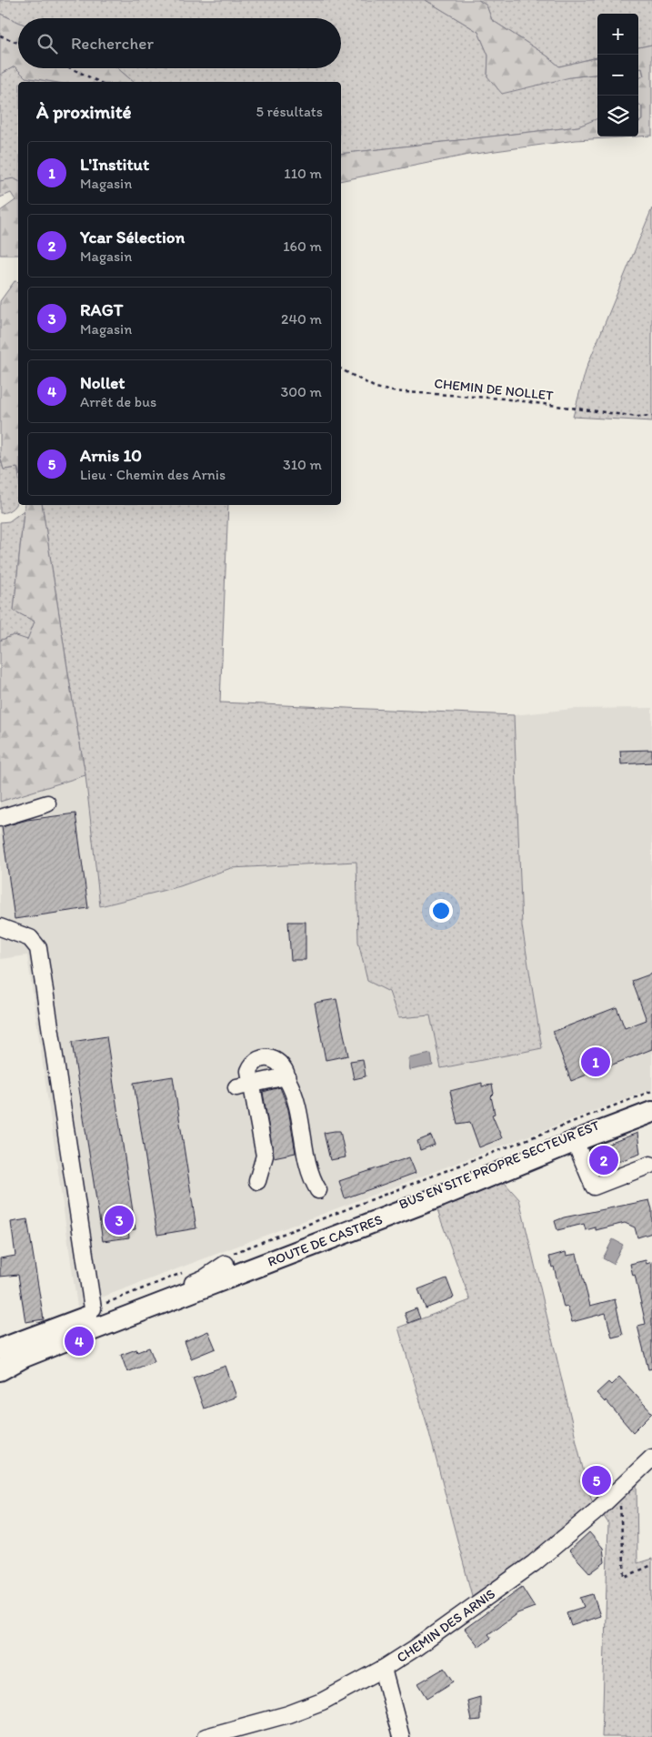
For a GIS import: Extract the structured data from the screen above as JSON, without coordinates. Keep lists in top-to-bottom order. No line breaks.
{"streets":{"main road":["ROUTE DE CASTRES"],"street":["BUS EN SITE PROPRE SECTEUR EST","CHEMIN DES ARNIS"],"path":["CHEMIN DE NOLLET"]},"crossings":[["BUS EN SITE PROPRE SECTEUR EST","ROUTE DE CASTRES"]],"page":{"map_buttons":["+","−"],"search":"Rechercher","heading":["À proximité","5 résultats"],"list":[{"mark":"1","name":"L'Institut","note":"Magasin","value":"110 m"},{"mark":"2","name":"Ycar Sélection","note":"Magasin","value":"160 m"},{"mark":"3","name":"RAGT","note":"Magasin","value":"240 m"},{"mark":"4","name":"Nollet","note":"Arrêt de bus","value":"300 m"},{"mark":"5","name":"Arnis 10","note":"Lieu · Chemin des Arnis","value":"310 m"}],"pins":["1","2","3","4","5"]}}
